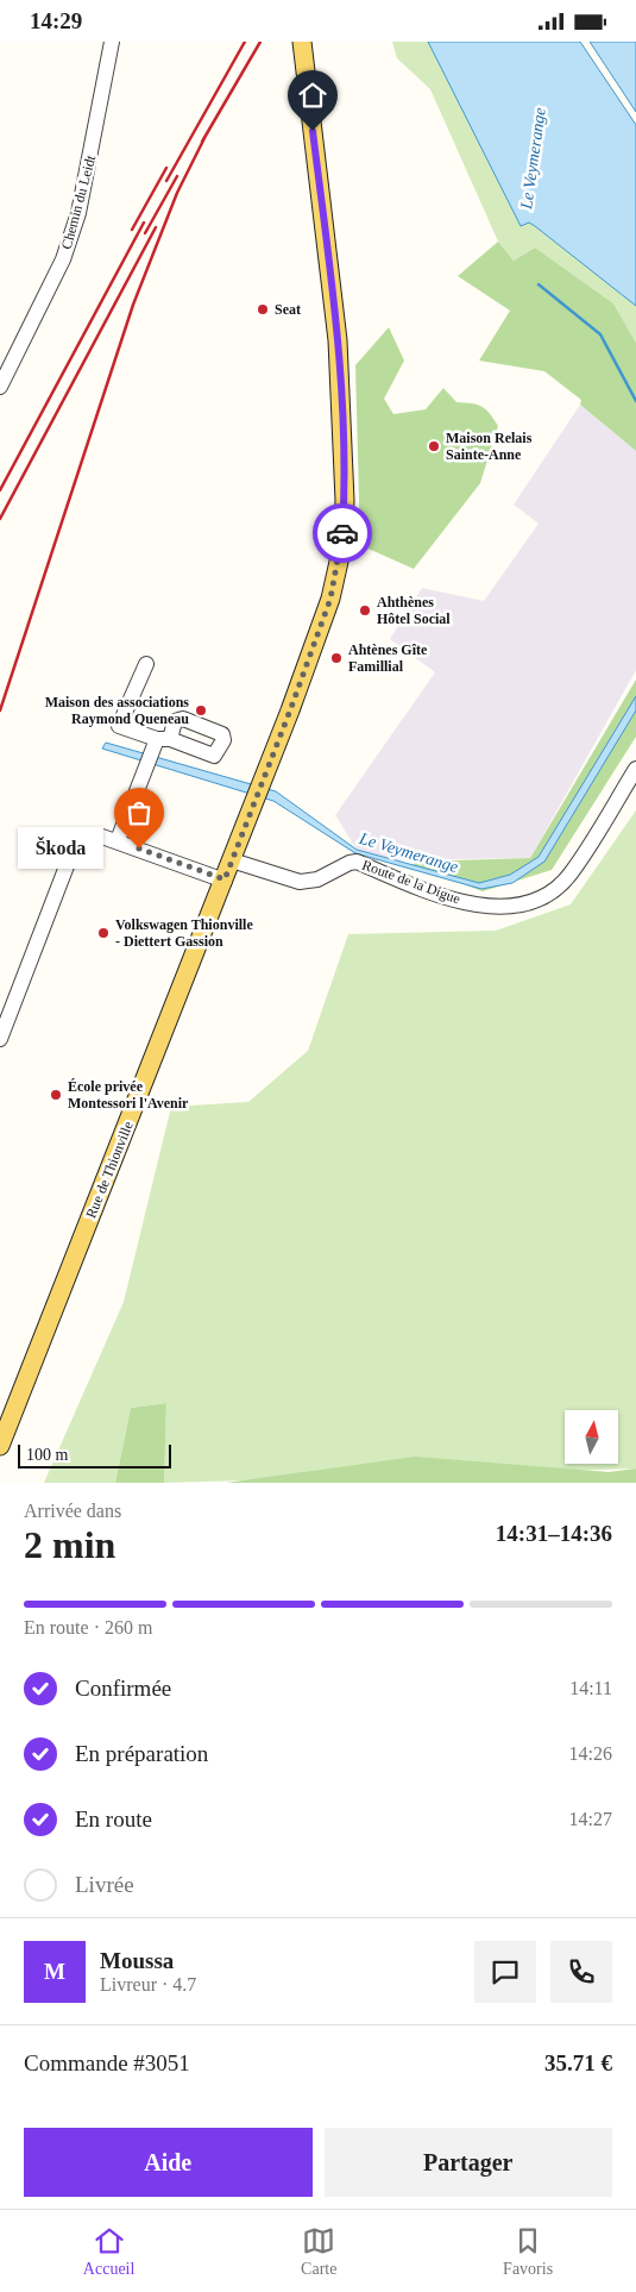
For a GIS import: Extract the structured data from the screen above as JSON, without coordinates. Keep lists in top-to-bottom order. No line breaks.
{"streets":{"main road":["Rue de Thionville"],"street":["Chemin du Leidt","Route de la Digue"]},"crossings":[["Route de la Digue","Rue de Thionville"]],"water":["Le Veymerange"],"places":["Seat","Maison Relais Sainte-Anne","Ahthènes Hôtel Social","Ahtènes Gîte Famillial","Maison des associations Raymond Queneau","Škoda","Volkswagen Thionville - Diettert Gassion","École privée Montessori l'Avenir"],"scale_bar":"100 m","north":"top","page":{"status":"14:29","bubble":"Škoda","scale":"100 m","heading":["2 min","Arrivée dans","14:31–14:36"],"panel":["Moussa","Livreur · 4.7","Commande #3051","35.71 €"],"bar":"En route · 260 m","list":[["Confirmée","14:11"],["En préparation","14:26"],["En route","14:27"],"Livrée"],"round":"M","buttons":["Aide","Partager"],"tabs":["Accueil","Carte","Favoris"]}}
